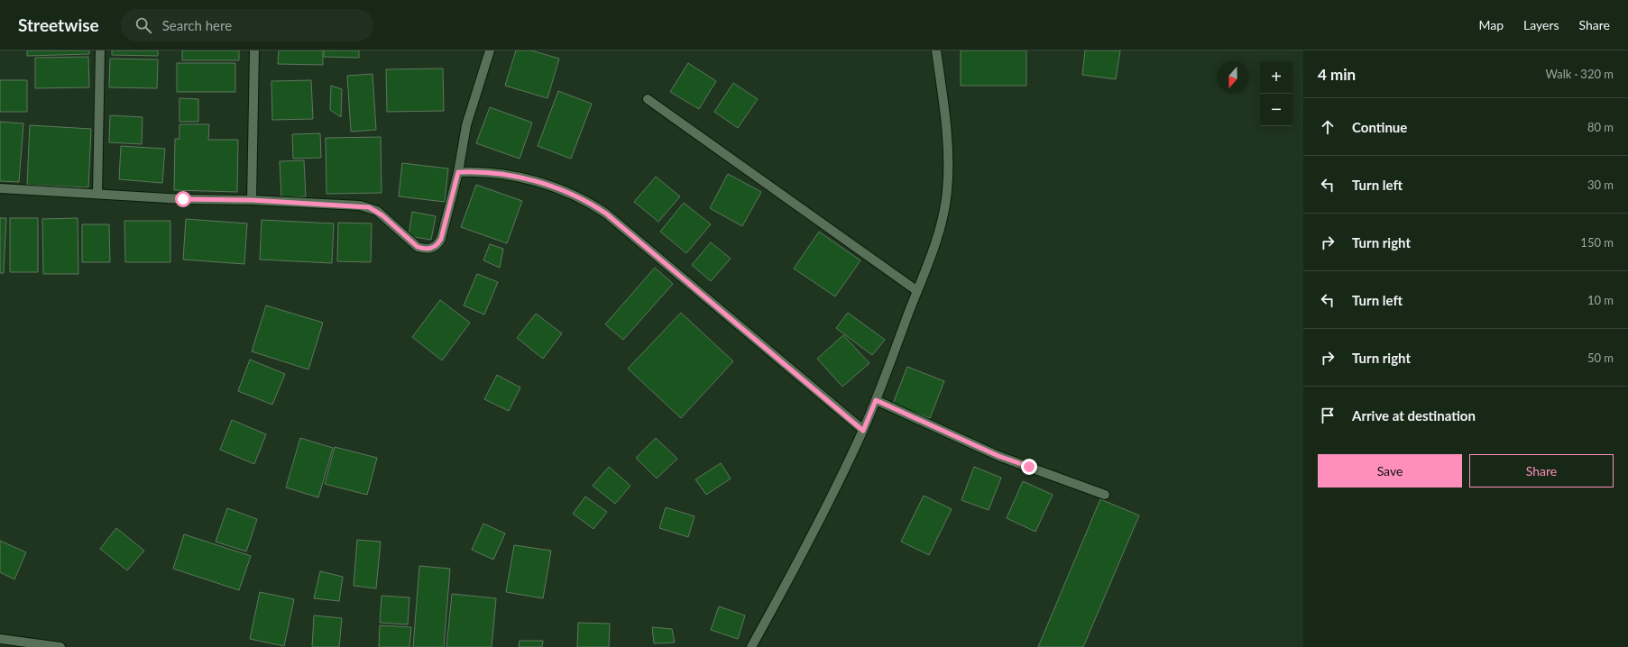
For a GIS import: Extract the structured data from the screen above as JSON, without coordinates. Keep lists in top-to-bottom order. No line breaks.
{"north":"bottom","page":{"header":"Streetwise","search":"Search here","nav":["Map","Layers","Share"],"heading":["4 min","Walk · 320 m"],"map_buttons":["+","−"],"list":[["Continue","80 m"],["Turn left","30 m"],["Turn right","150 m"],["Turn left","10 m"],["Turn right","50 m"],"Arrive at destination"],"buttons":["Save","Share"]}}
